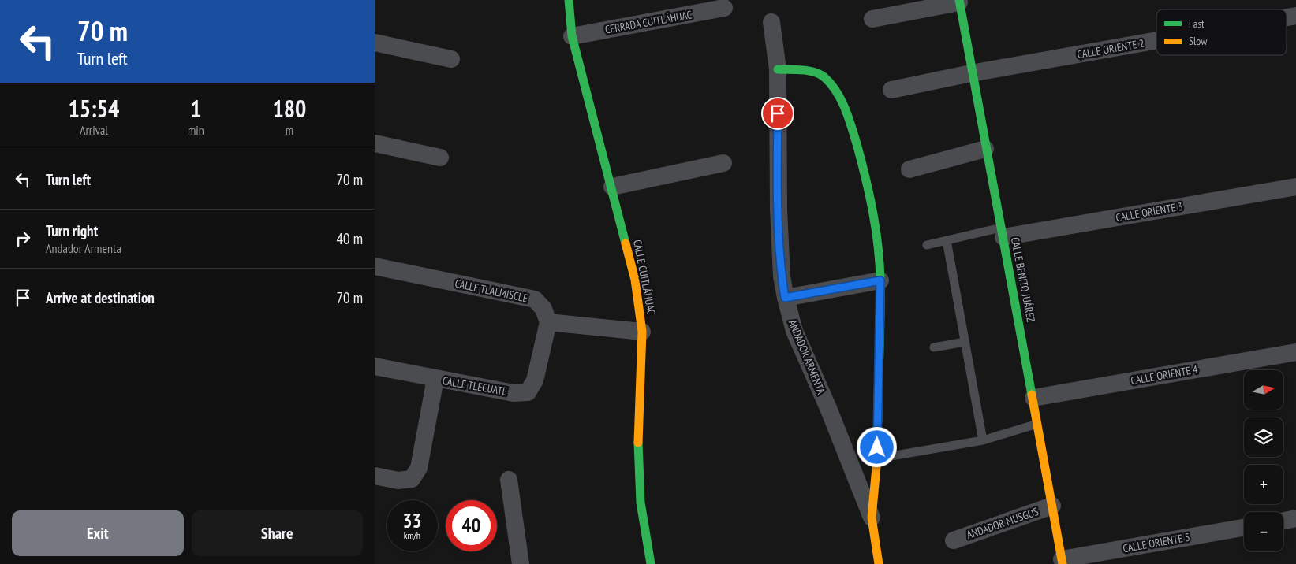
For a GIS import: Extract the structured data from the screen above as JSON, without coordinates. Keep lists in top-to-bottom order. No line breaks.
{"streets":{"street":["CERRADA CUITLÁHUAC","CALLE ORIENTE 2","CALLE ORIENTE 3","CALLE CUITLÁHUAC","CALLE BENITO JUÁREZ","CALLE TLALMISCLE","ANDADOR ARMENTA","CALLE ORIENTE 4","CALLE TLECUATE","ANDADOR MUSGOS","CALLE ORIENTE 5"]},"crossings":[["CERRADA CUITLÁHUAC","CALLE CUITLÁHUAC"],["CALLE ORIENTE 2","CALLE BENITO JUÁREZ"],["CALLE ORIENTE 3","CALLE BENITO JUÁREZ"],["CALLE BENITO JUÁREZ","CALLE ORIENTE 4"],["CALLE BENITO JUÁREZ","ANDADOR MUSGOS"],["CALLE BENITO JUÁREZ","CALLE ORIENTE 5"],["CALLE TLALMISCLE","CALLE TLECUATE"]],"legend":["Fast","Slow"],"north":"right","page":{"turn":["70 m","Turn left"],"eta":["15:54","Arrival","1","min","180","m"],"list":[{"name":"Turn left","value":"70 m"},{"name":"Turn right","note":"Andador Armenta","value":"40 m"},{"name":"Arrive at destination","value":"70 m"}],"map_buttons":["+","−"],"speed":"33 km/h","limit":"40","buttons":["Exit","Share"]}}
